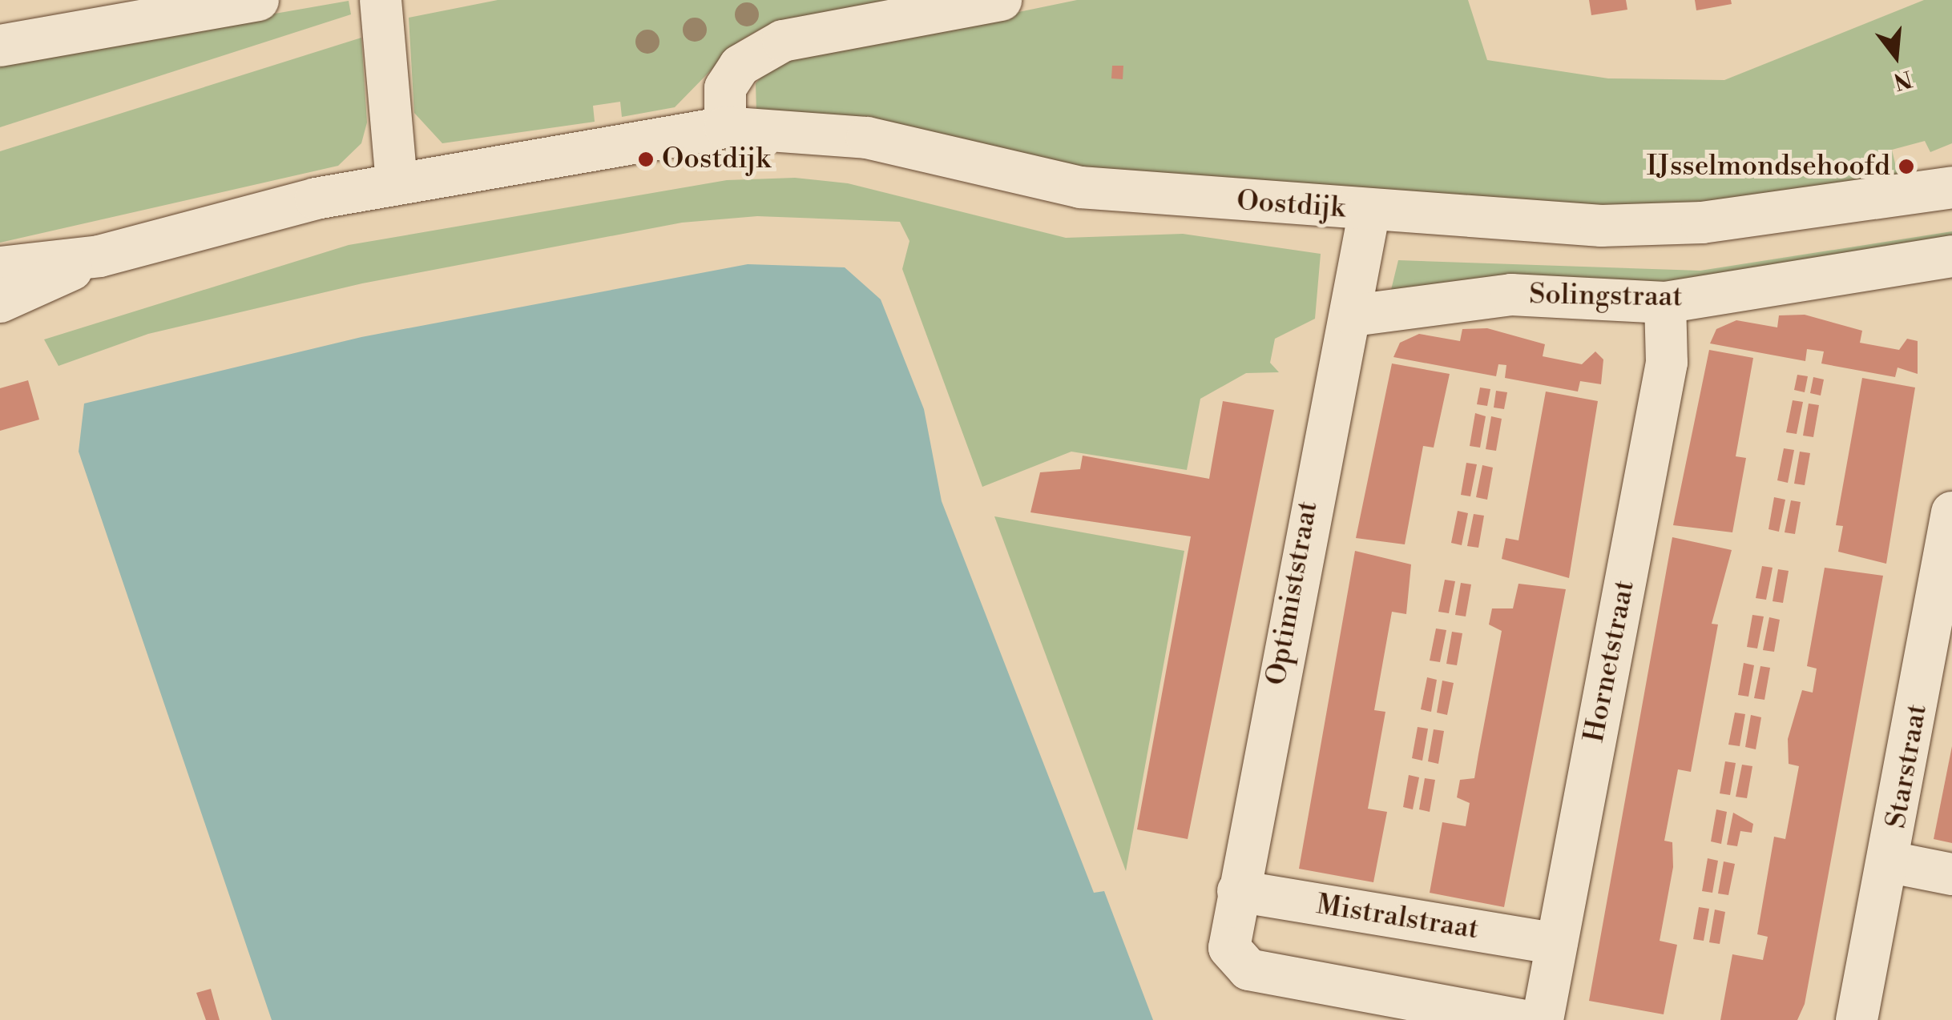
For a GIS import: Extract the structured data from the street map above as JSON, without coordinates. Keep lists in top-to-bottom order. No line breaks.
{"streets":{"street":["Oostdijk","Solingstraat","Optimiststraat","Hornetstraat","Starstraat","Mistralstraat"]},"crossings":[["Oostdijk","Optimiststraat"],["Solingstraat","Optimiststraat"],["Solingstraat","Hornetstraat"],["Optimiststraat","Mistralstraat"],["Hornetstraat","Mistralstraat"]],"places":["Oostdijk","IJsselmondsehoofd"],"north":"bottom"}
